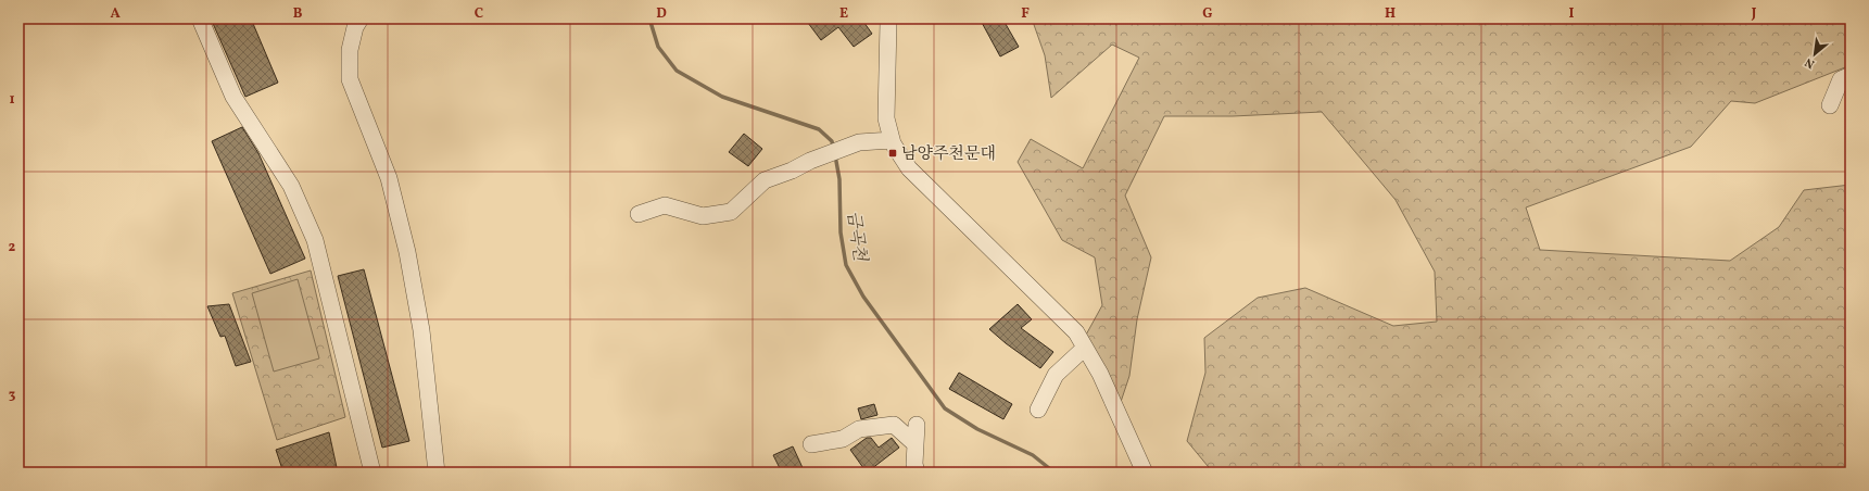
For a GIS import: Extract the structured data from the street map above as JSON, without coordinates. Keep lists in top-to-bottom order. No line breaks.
{"water":["금곡천"],"places":{"transit":["남양주천문대"]},"north":"bottom left","grid":{"columns":["A","B","C","D","E","F","G","H","I","J"],"rows":["1","2","3"]}}
